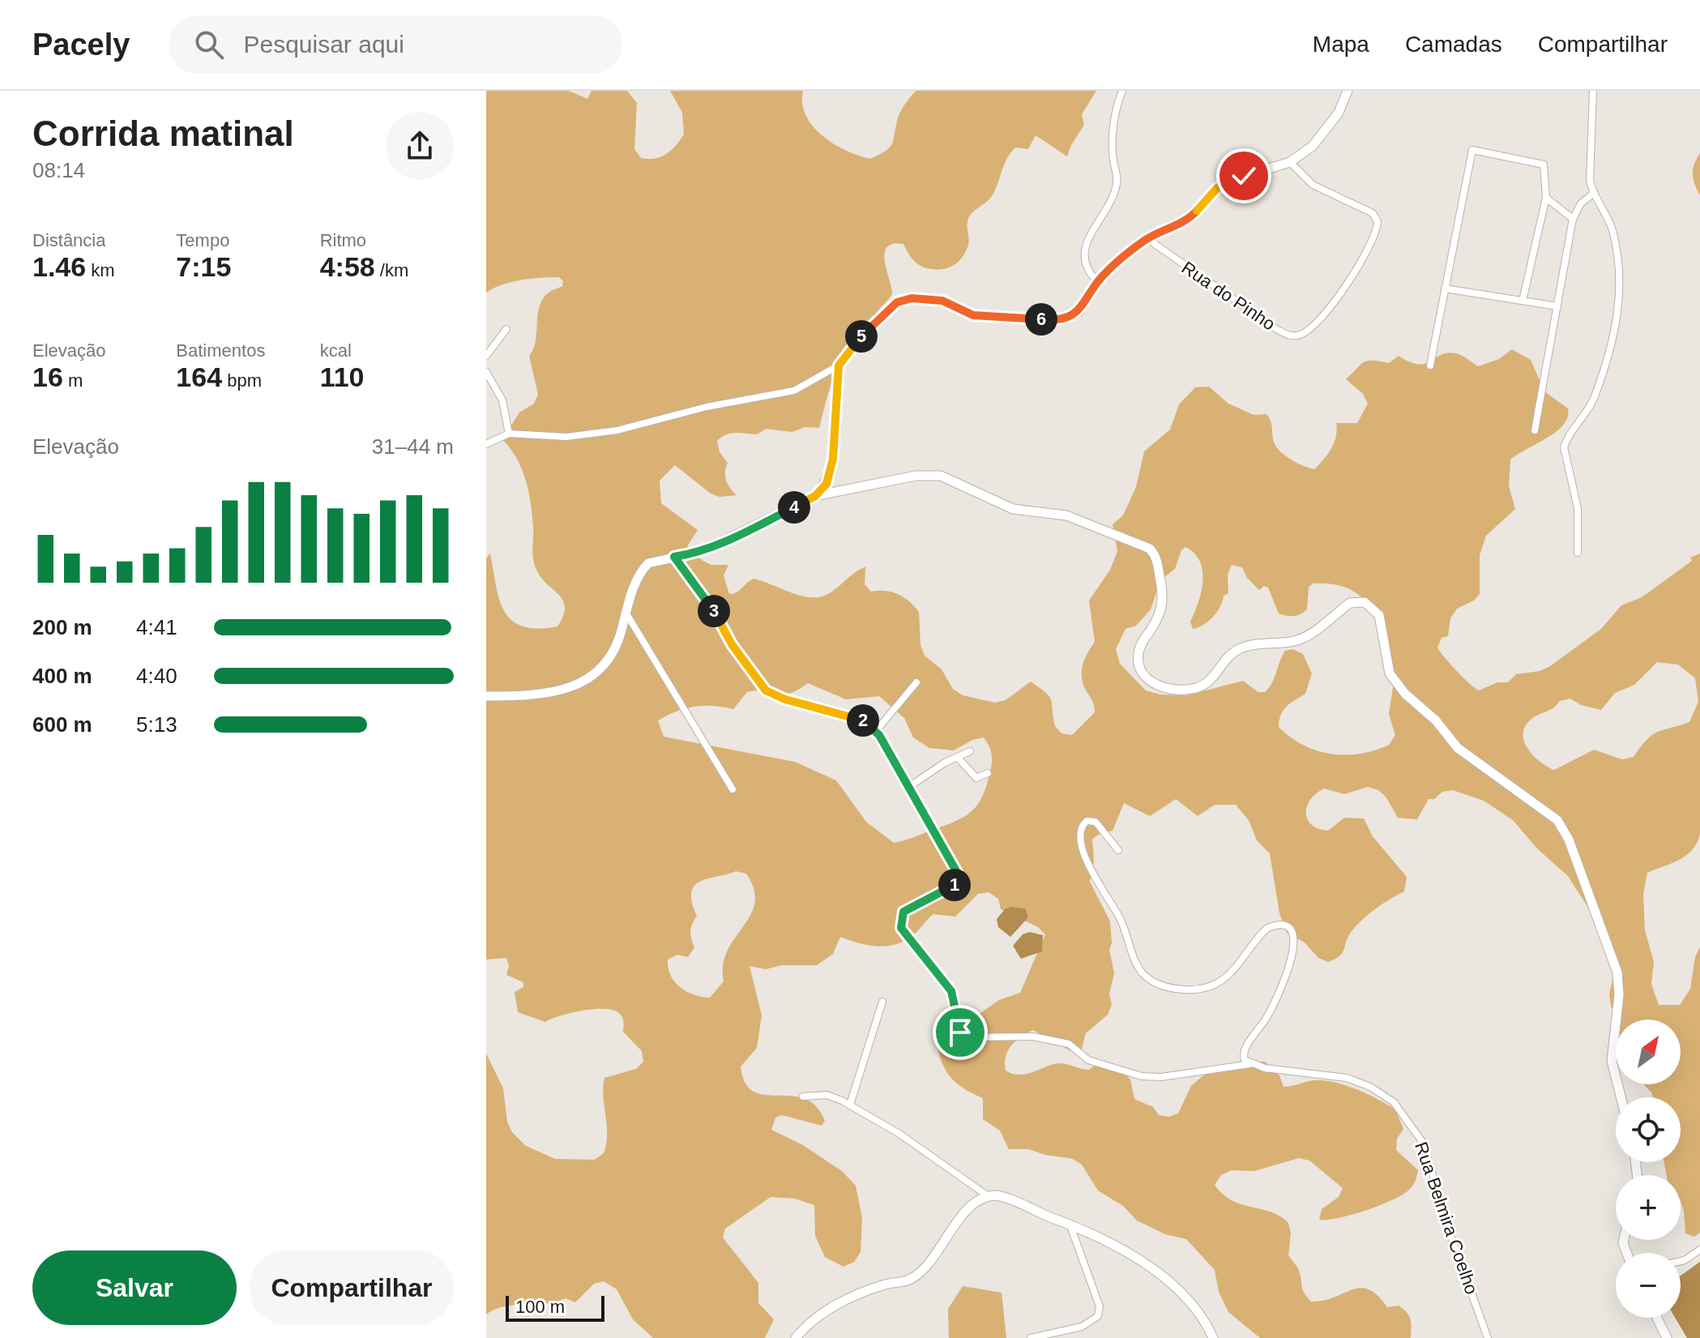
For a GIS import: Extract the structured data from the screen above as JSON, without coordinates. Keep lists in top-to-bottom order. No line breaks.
{"streets":{"street":["Rua do Pinho","Rua Belmira Coelho"]},"scale_bar":"100 m","north":"top right","page":{"header":"Pacely","search":"Pesquisar aqui","nav":["Mapa","Camadas","Compartilhar"],"heading":["Corrida matinal","08:14"],"stats":[["Distância","1.46 km"],["Tempo","7:15"],["Ritmo","4:58 /km"],["Elevação","16 m"],["Batimentos","164 bpm"],["kcal","110"]],"pins":["6","5","4","3","2","1"],"chart":["Elevação","31–44 m"],"list":[{"name":"200 m","note":"4:41"},{"name":"400 m","note":"4:40"},{"name":"600 m","note":"5:13"}],"map_buttons":["+","−"],"buttons":["Salvar","Compartilhar"],"scale":"100 m"}}
